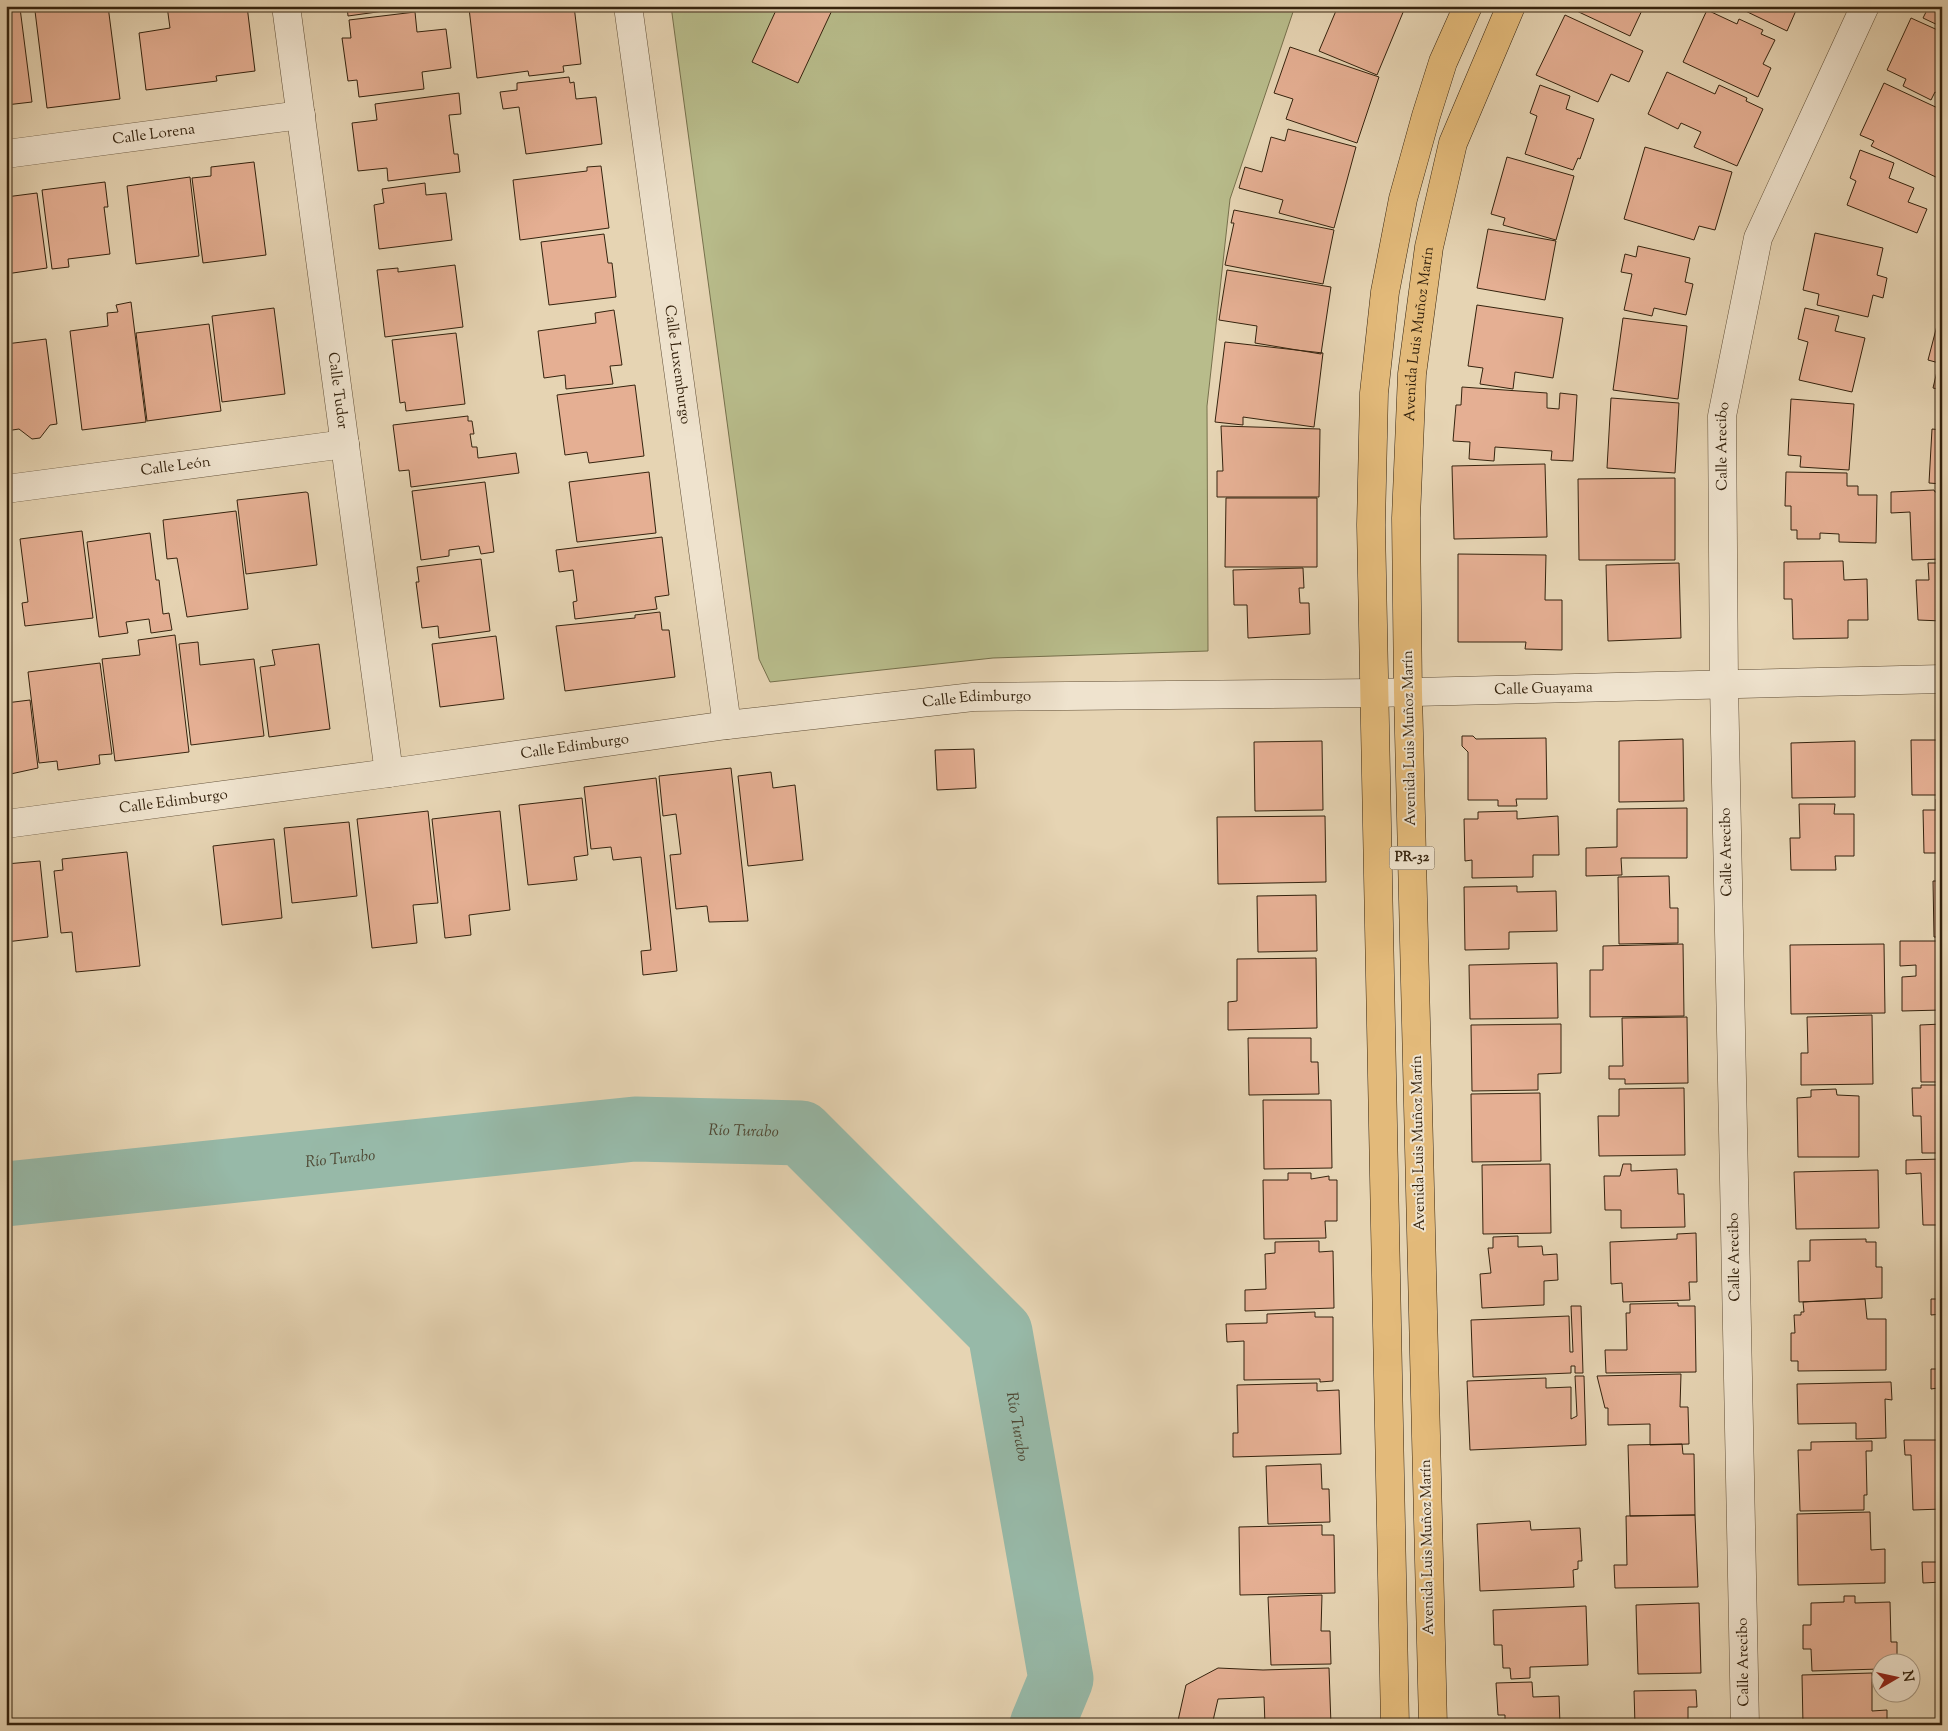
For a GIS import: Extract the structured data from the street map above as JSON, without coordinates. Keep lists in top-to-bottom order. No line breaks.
{"streets":{"main road":["Avenida Luis Muñoz Marín","PR-32"],"street":["Calle Lorena","Calle Luxemburgo","Calle Tudor","Calle Arecibo","Calle León","Calle Guayama","Calle Edimburgo"]},"crossings":[["Calle Lorena","Calle Tudor"],["Avenida Luis Muñoz Marín","Calle Guayama"],["Calle Luxemburgo","Calle Edimburgo"],["Calle Tudor","Calle León"],["Calle Tudor","Calle Edimburgo"],["Calle Arecibo","Calle Guayama"],["Calle Guayama","Calle Edimburgo"],["Calle Guayama","PR-32"]],"water":["Río Turabo"],"north":"right"}
